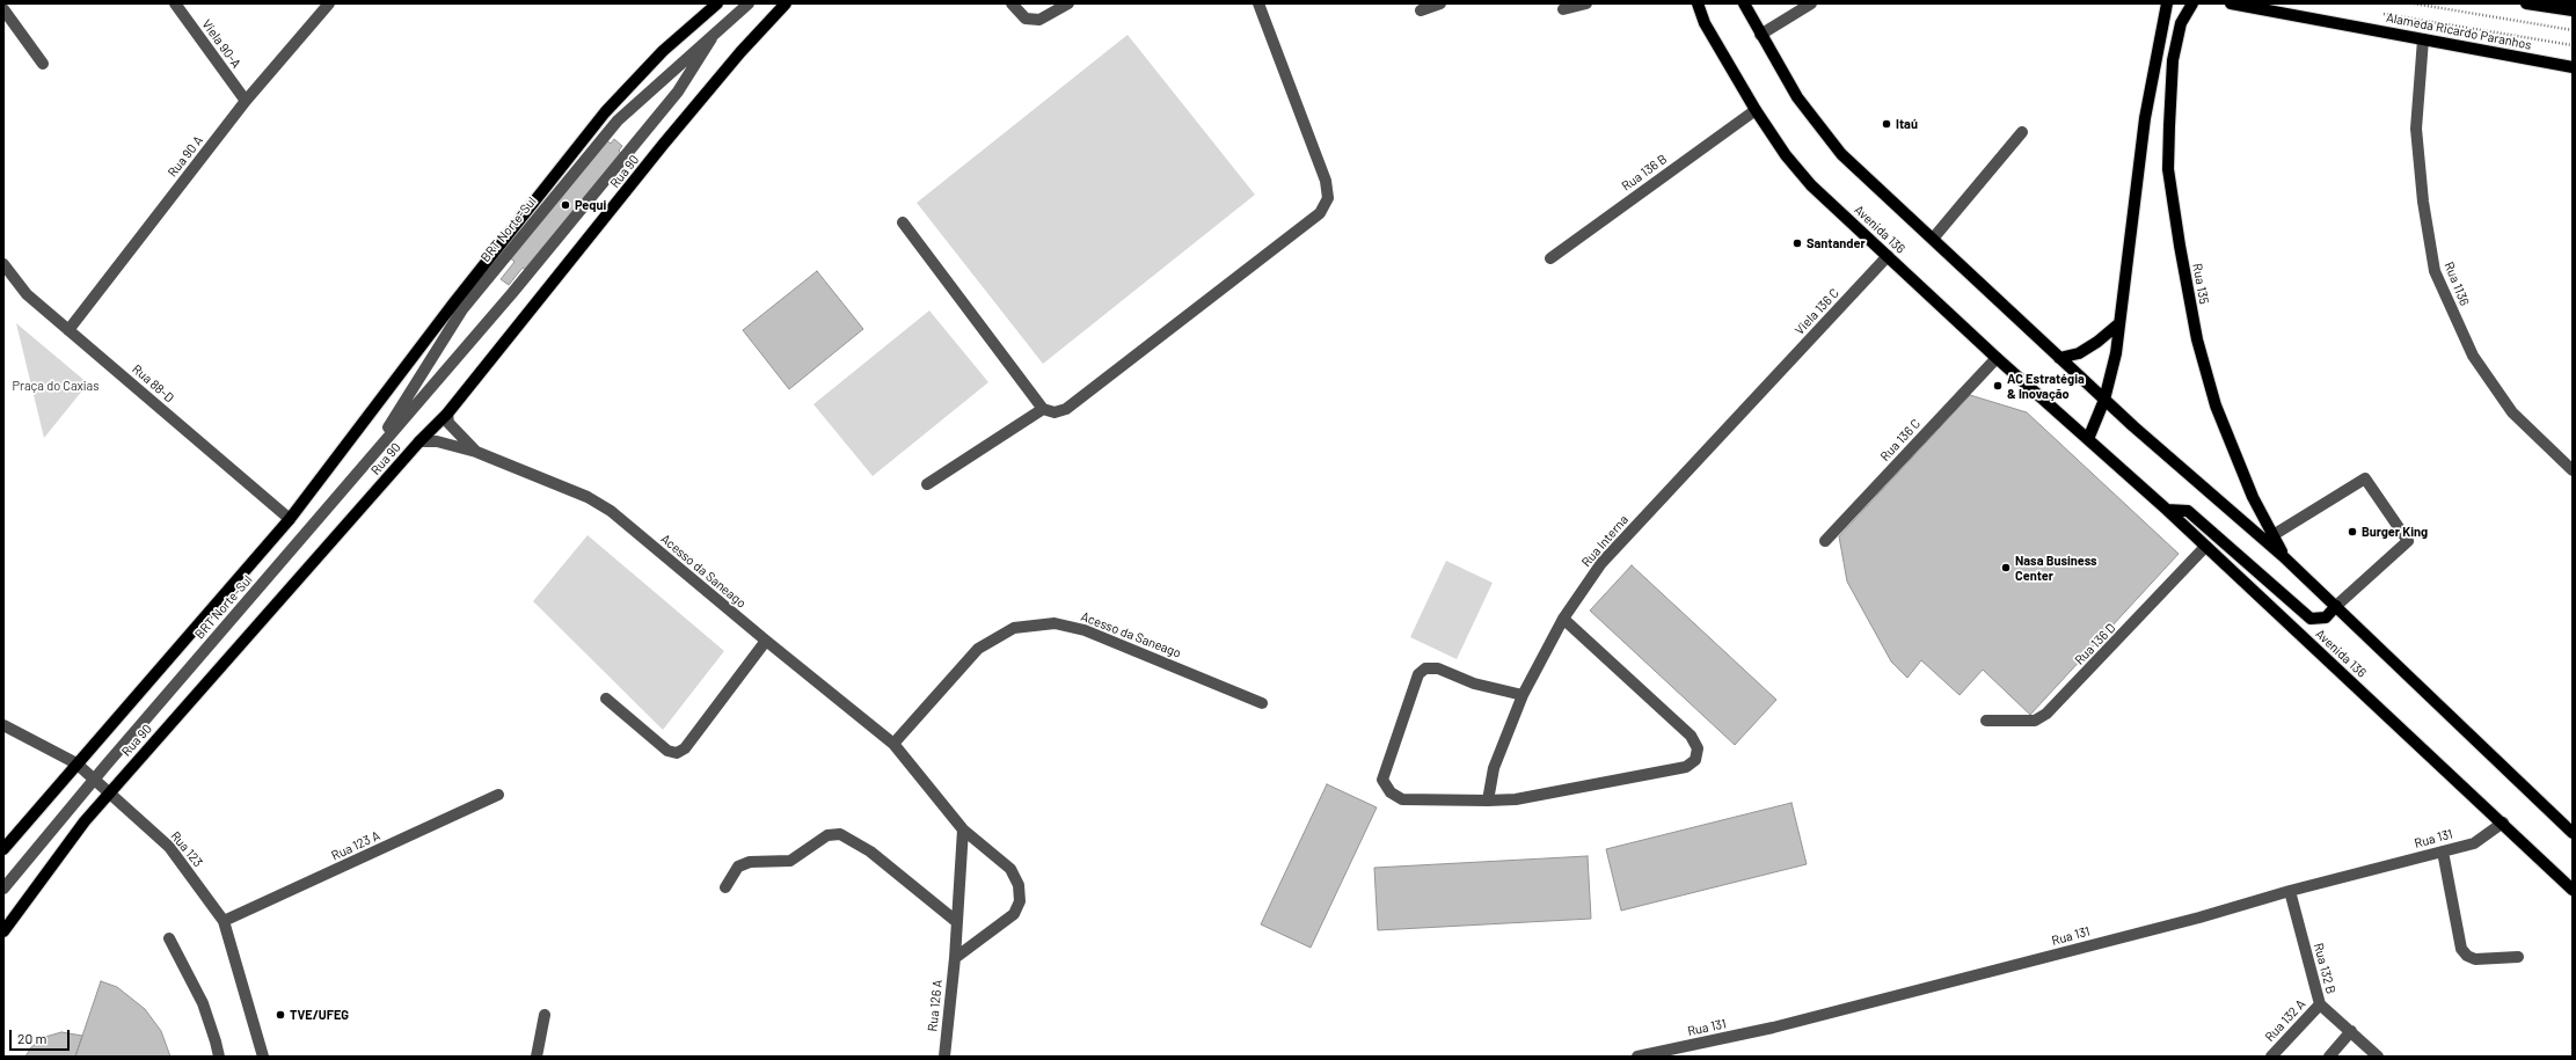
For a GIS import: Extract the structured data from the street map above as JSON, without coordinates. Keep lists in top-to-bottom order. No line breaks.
{"streets":{"main road":["Alameda Ricardo Paranhos","Rua 90","Avenida 136","Rua 135"],"street":["Viela 90-A","Rua 90 A","Rua 136 B","BRT Norte-Sul","Rua 1136","Viela 136 C","Rua 88-D","Rua 136 C","Rua Interna","Acesso da Saneago","Rua 136 D","Rua 131","Rua 123 A","Rua 123","Rua 132 B","Rua 126 A","Rua 132 A"]},"crossings":[["Alameda Ricardo Paranhos","Rua 1136"],["Viela 90-A","Rua 90 A"],["Rua 90 A","Rua 88-D"],["Rua 90","Acesso da Saneago"],["Rua 90","Rua 123"],["Rua 136 B","Avenida 136"],["BRT Norte-Sul","Rua 123"],["Avenida 136","Viela 136 C"],["Avenida 136","Rua 136 C"],["Avenida 136","Rua 136 D"],["Avenida 136","Rua 131"],["Viela 136 C","Rua Interna"],["Acesso da Saneago","Rua 126 A"],["Rua 131","Rua 132 B"],["Rua 123 A","Rua 123"],["Rua 132 B","Rua 132 A"]],"parks":["Praça do Caxias"],"places":["Itaú","Pequi","Santander","AC Estratégia & Inovação","Burger King","Nasa Business Center","TVE/UFEG"],"scale_bar":"20 m"}
